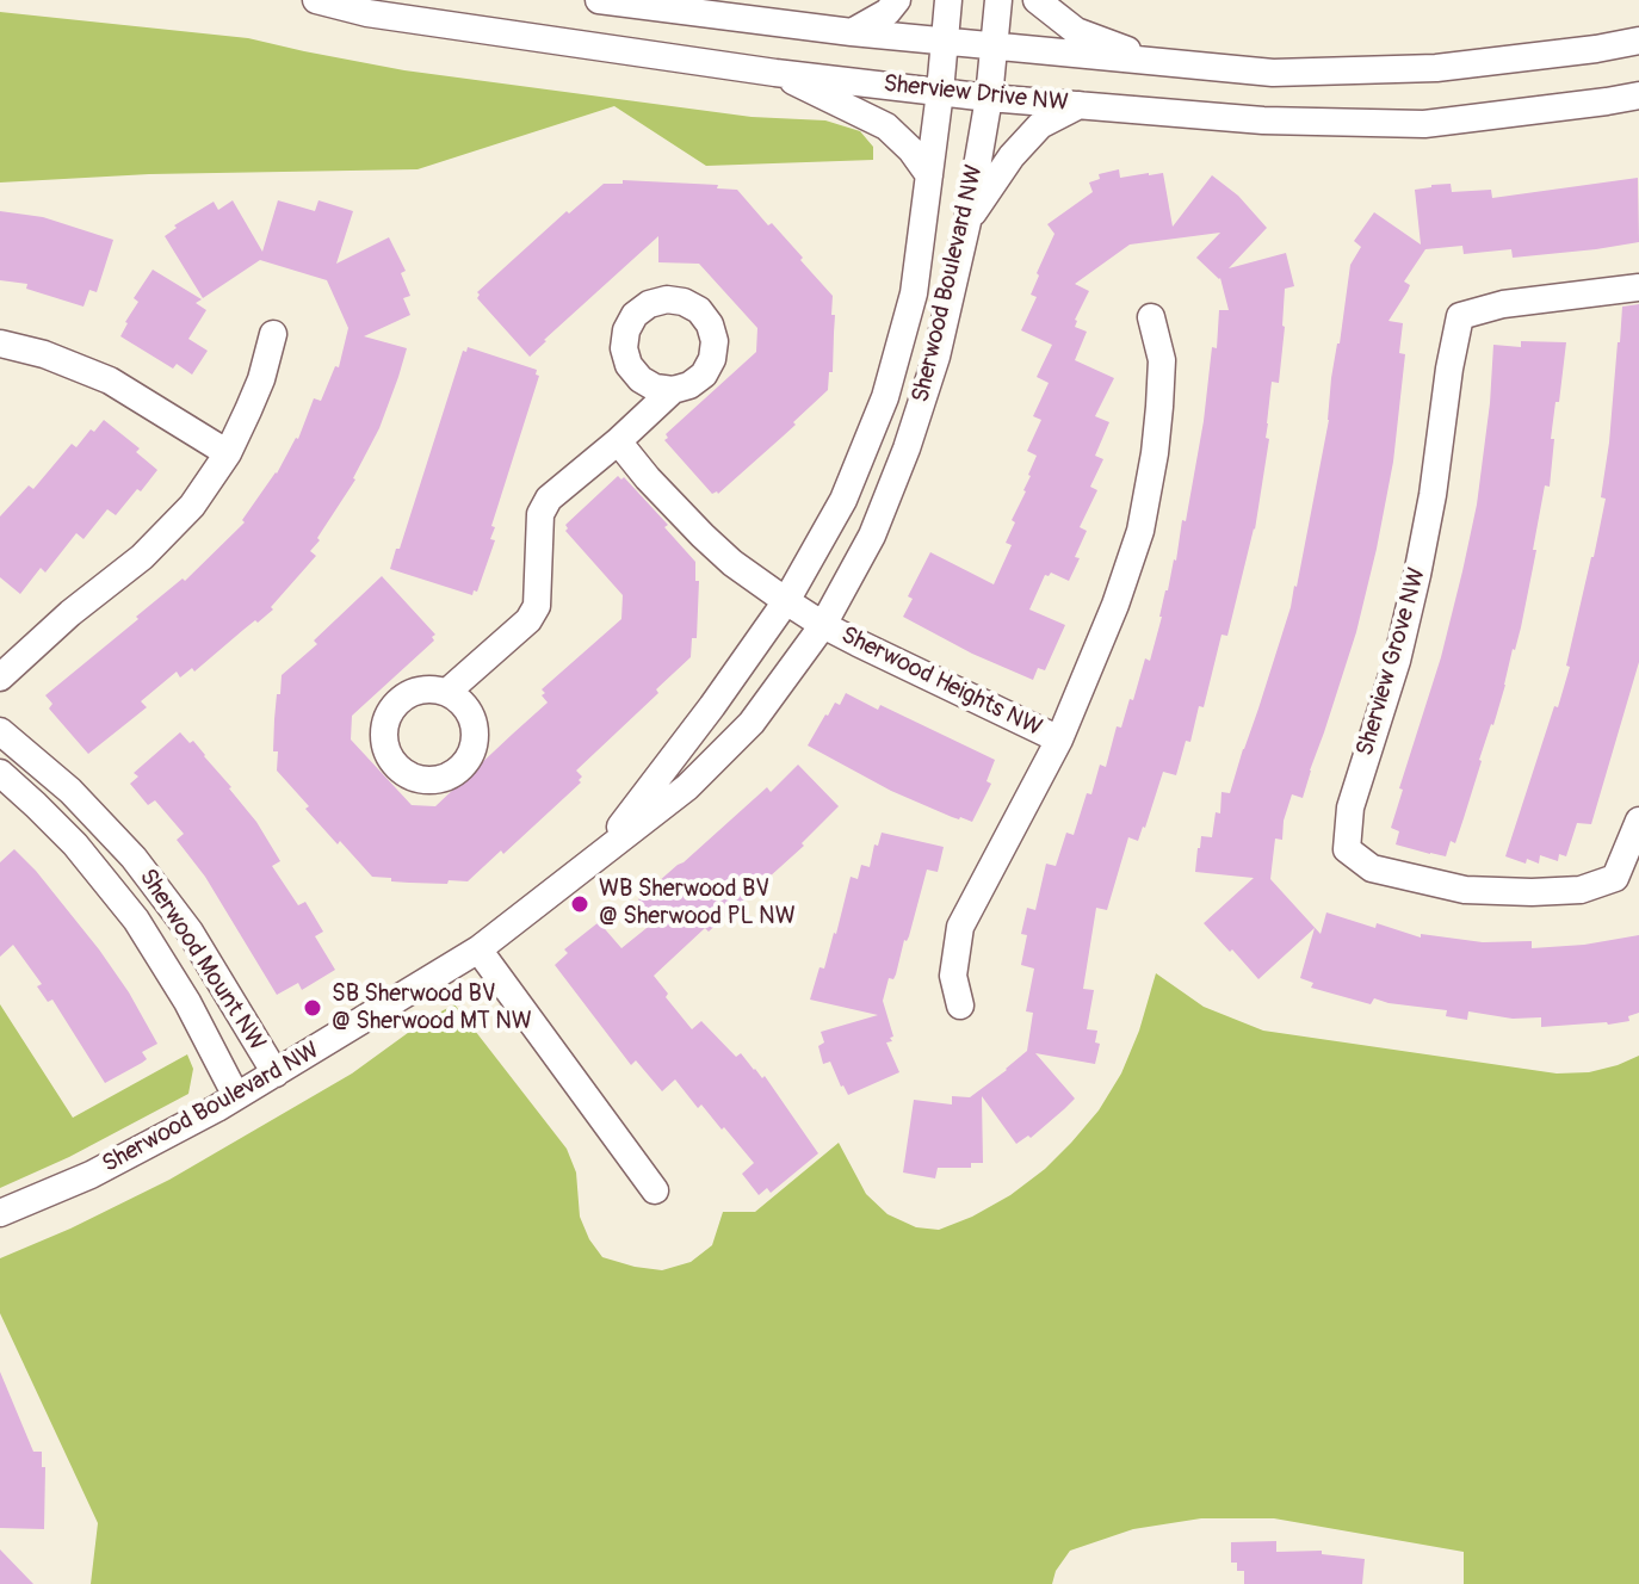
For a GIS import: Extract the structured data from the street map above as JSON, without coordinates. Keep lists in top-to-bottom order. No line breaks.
{"streets":{"street":["Sherview Drive NW","Sherwood Boulevard NW","Sherview Grove NW","Sherwood Heights NW","Sherwood Mount NW"]},"crossings":[["Sherview Drive NW","Sherwood Boulevard NW"],["Sherwood Boulevard NW","Sherwood Heights NW"],["Sherwood Boulevard NW","Sherwood Mount NW"]],"places":["WB Sherwood BV @ Sherwood PL NW","SB Sherwood BV @ Sherwood MT NW"]}
